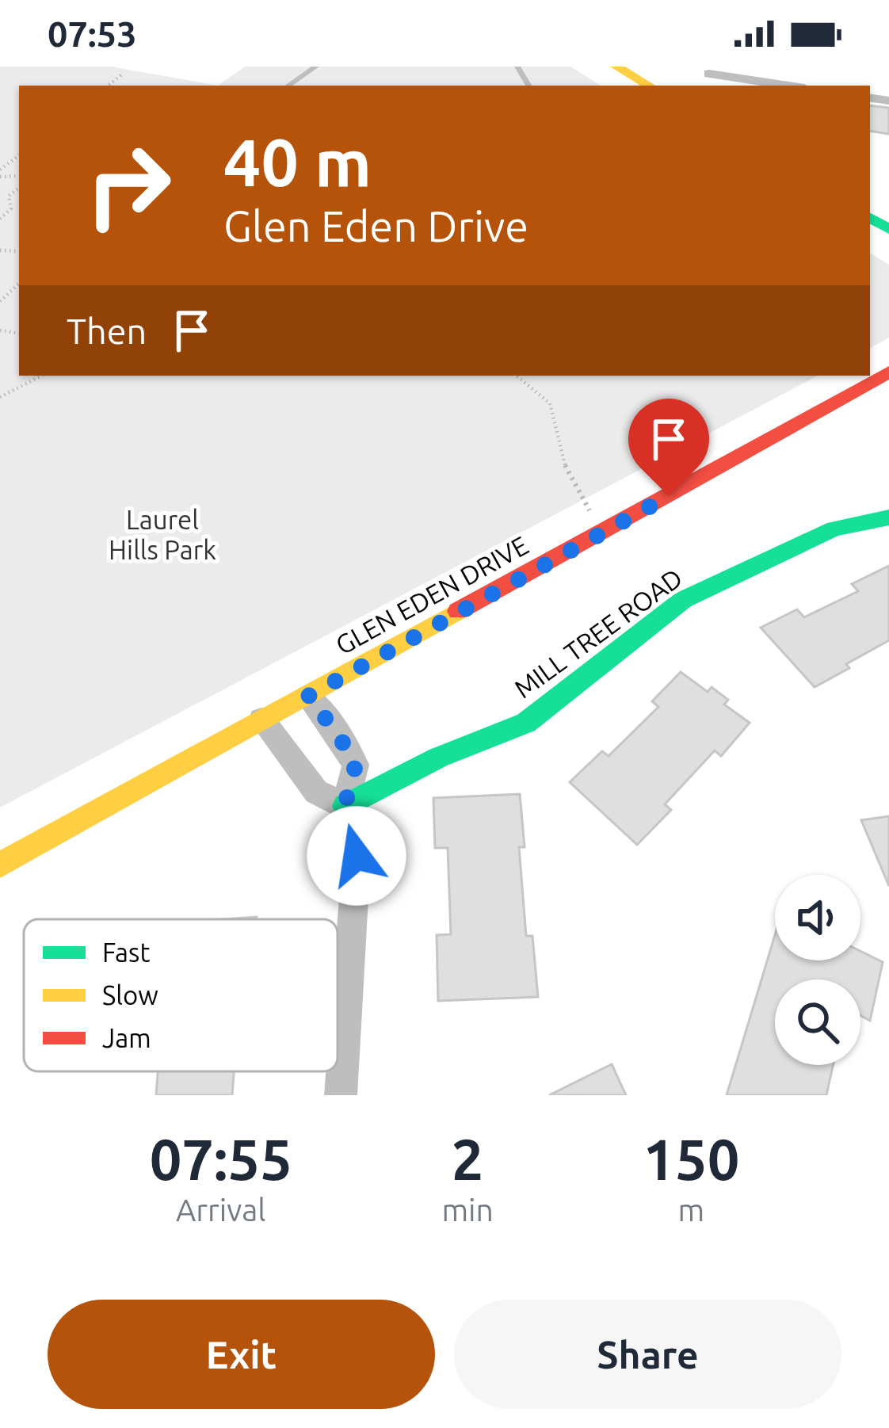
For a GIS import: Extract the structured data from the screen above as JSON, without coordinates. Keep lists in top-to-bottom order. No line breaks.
{"streets":{"main road":["GLEN EDEN DRIVE","MILL TREE ROAD"]},"parks":["Laurel Hills Park"],"legend":["Fast","Slow","Jam"],"page":{"status":"07:53","turn":["40 m","Glen Eden Drive"],"then":"Then","eta":["07:55","Arrival","2","min","150","m"],"buttons":["Exit","Share"]}}
